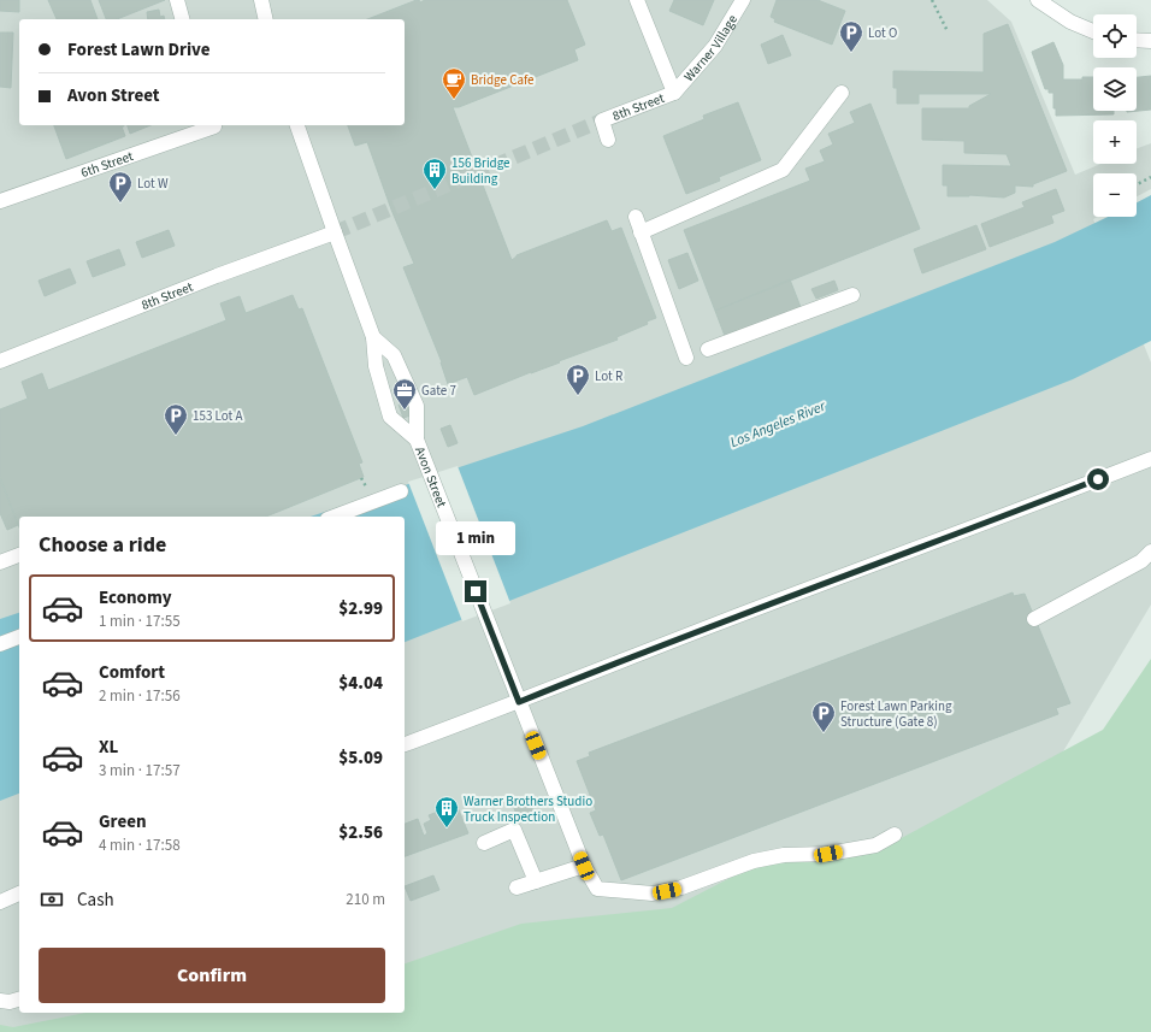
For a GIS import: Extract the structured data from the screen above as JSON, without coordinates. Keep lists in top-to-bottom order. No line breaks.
{"streets":{"street":["Warner Village","8th Street","6th Street","Avon Street"]},"crossings":[["Warner Village","8th Street"],["8th Street","Avon Street"]],"water":["Los Angeles River"],"places":{"parking":["Lot O","Lot W","Lot R","153 Lot A","Forest Lawn Parking Structure (Gate 8)"],"cafe":["Bridge Cafe"],"building":["156 Bridge Building","Warner Brothers Studio Truck Inspection"],"office":["Gate 7"]},"page":{"map_buttons":["+","−"],"banner":["Forest Lawn Drive","Avon Street"],"heading":"Choose a ride","bubble":"1 min","list":[{"name":"Economy","note":"1 min · 17:55","value":"$2.99"},{"name":"Comfort","note":"2 min · 17:56","value":"$4.04"},{"name":"XL","note":"3 min · 17:57","value":"$5.09"},{"name":"Green","note":"4 min · 17:58","value":"$2.56"}],"pay":["Cash","210 m"],"buttons":"Confirm"}}
